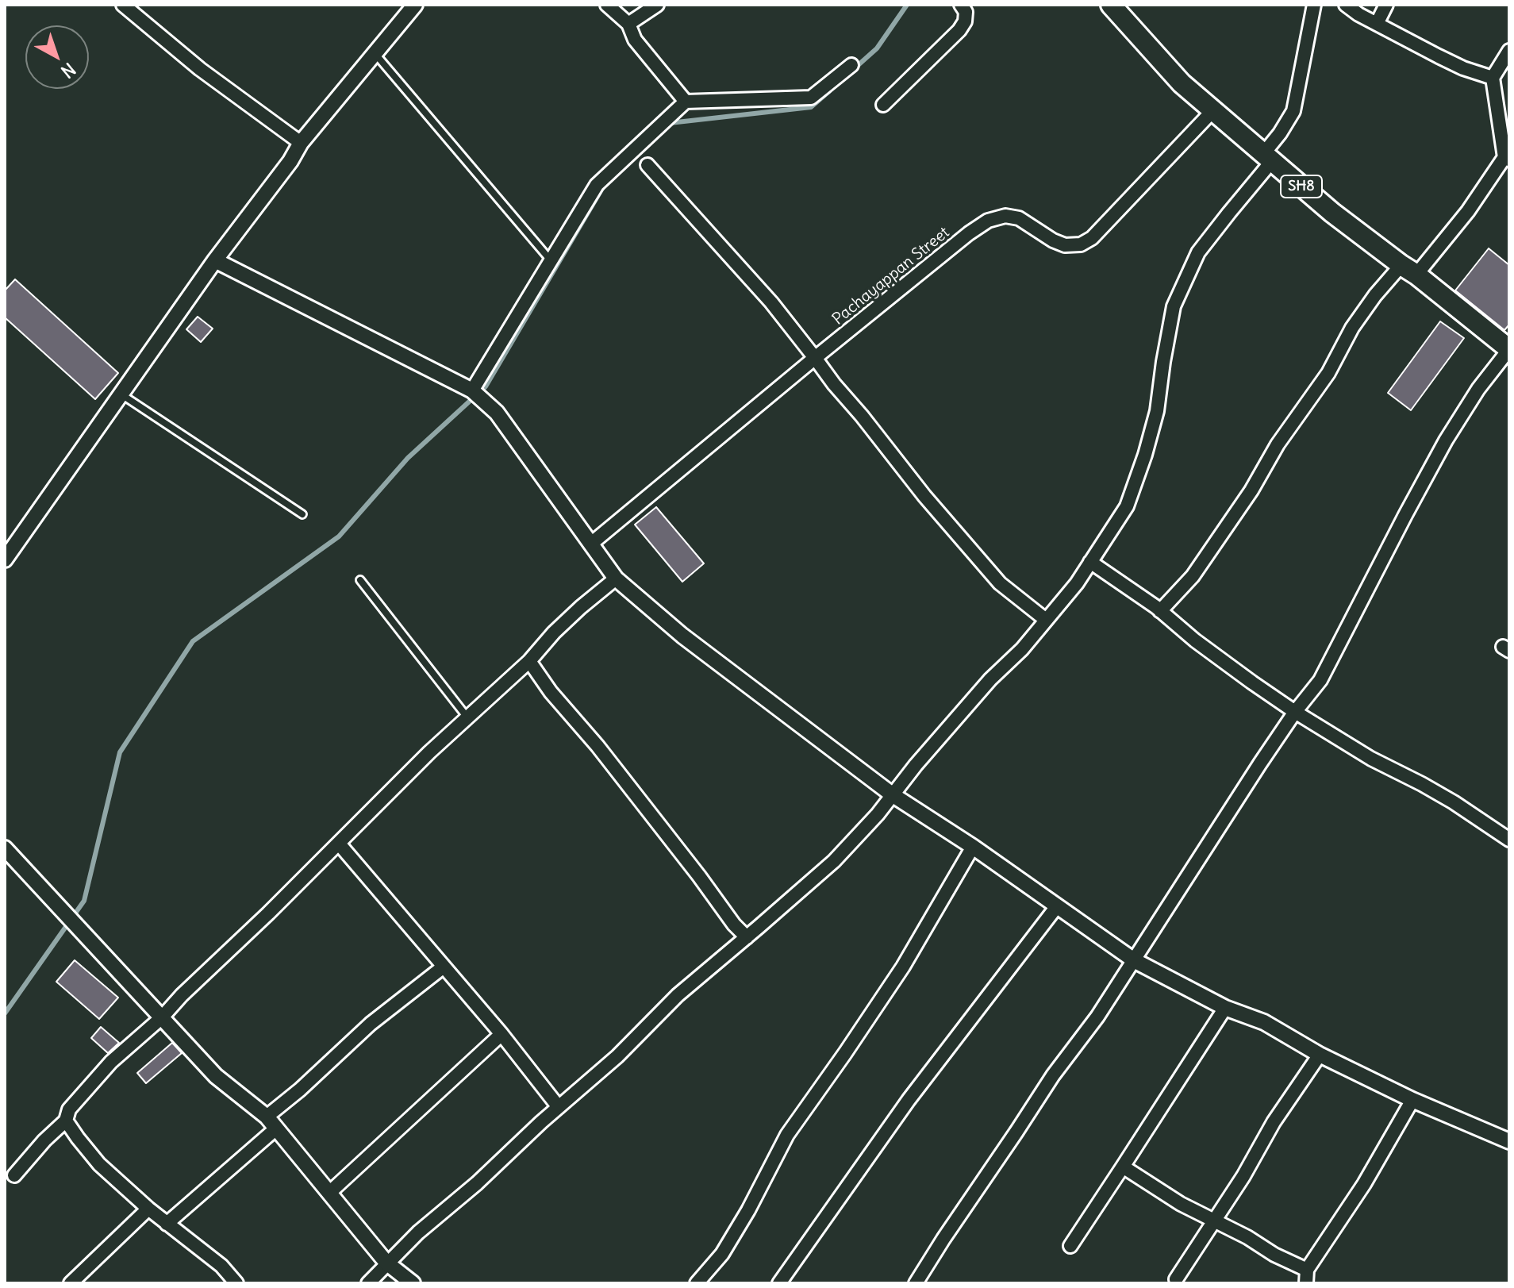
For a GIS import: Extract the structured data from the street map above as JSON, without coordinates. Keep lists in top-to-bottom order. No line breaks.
{"streets":{"main road":["SH8"],"street":["Pachayappan Street"]},"crossings":[["SH8","Pachayappan Street"]],"north":"bottom right"}
